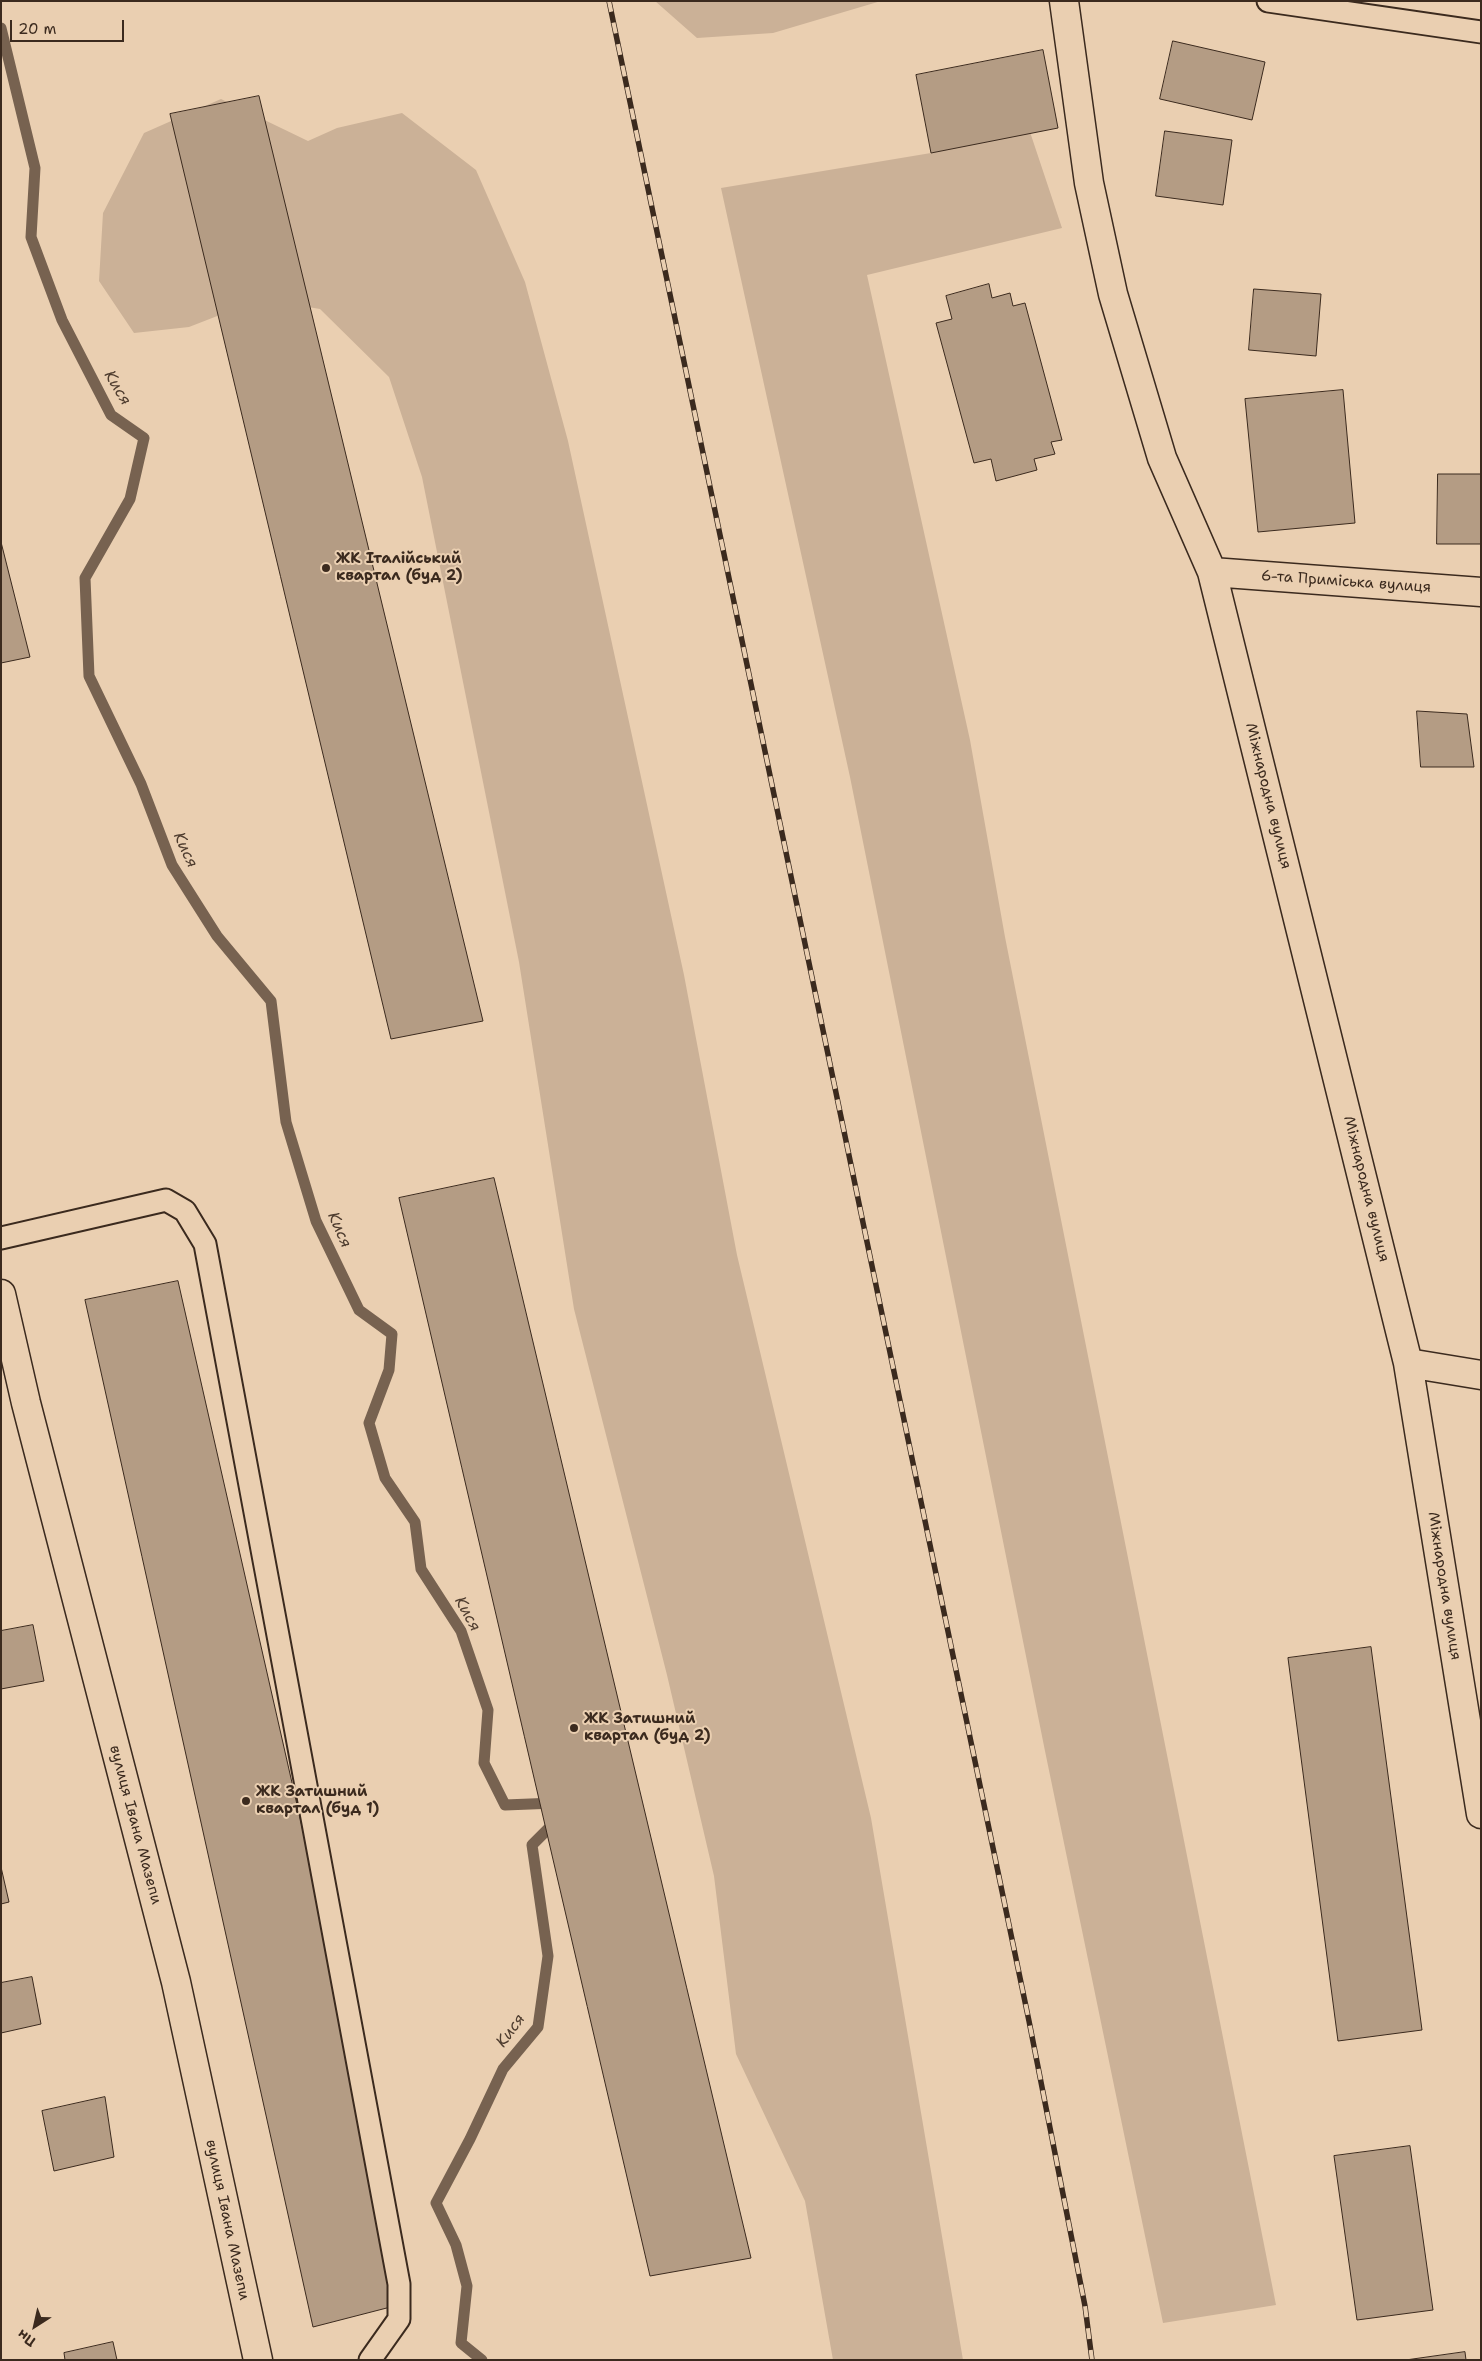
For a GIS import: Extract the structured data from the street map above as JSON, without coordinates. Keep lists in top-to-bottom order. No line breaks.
{"streets":{"street":["6-та Приміська вулиця","Міжнародна вулиця","вулиця Івана Мазепи"]},"crossings":[["6-та Приміська вулиця","Міжнародна вулиця"]],"water":["Кися"],"places":["ЖК Італійський квартал (буд 2)","ЖК Затишний квартал (буд 2)","ЖК Затишний квартал (буд 1)"],"scale_bar":"20 m","north":"bottom left"}
